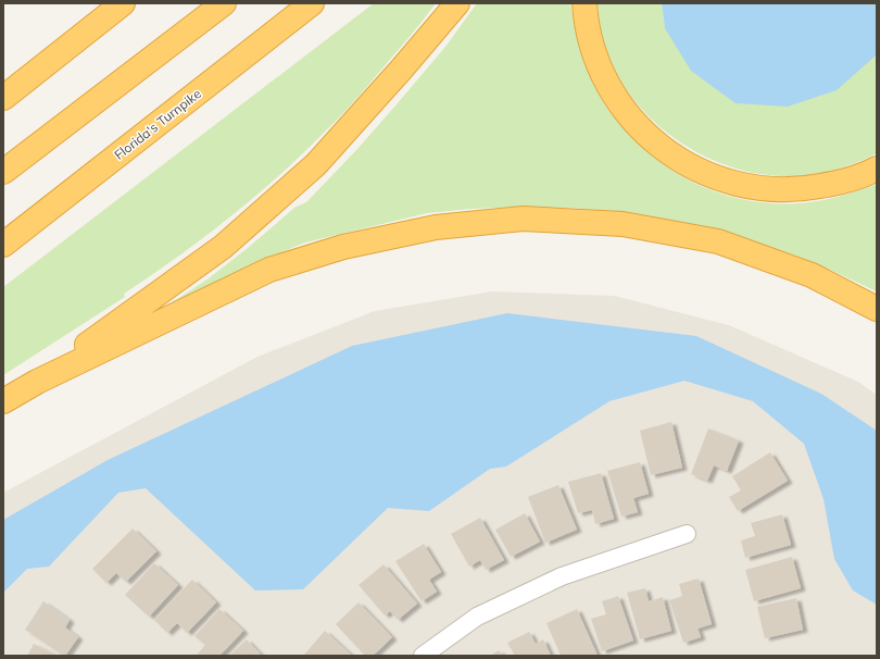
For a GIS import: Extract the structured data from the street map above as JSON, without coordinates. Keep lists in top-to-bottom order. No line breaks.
{"streets":{"highway":["Florida's Turnpike"]}}
